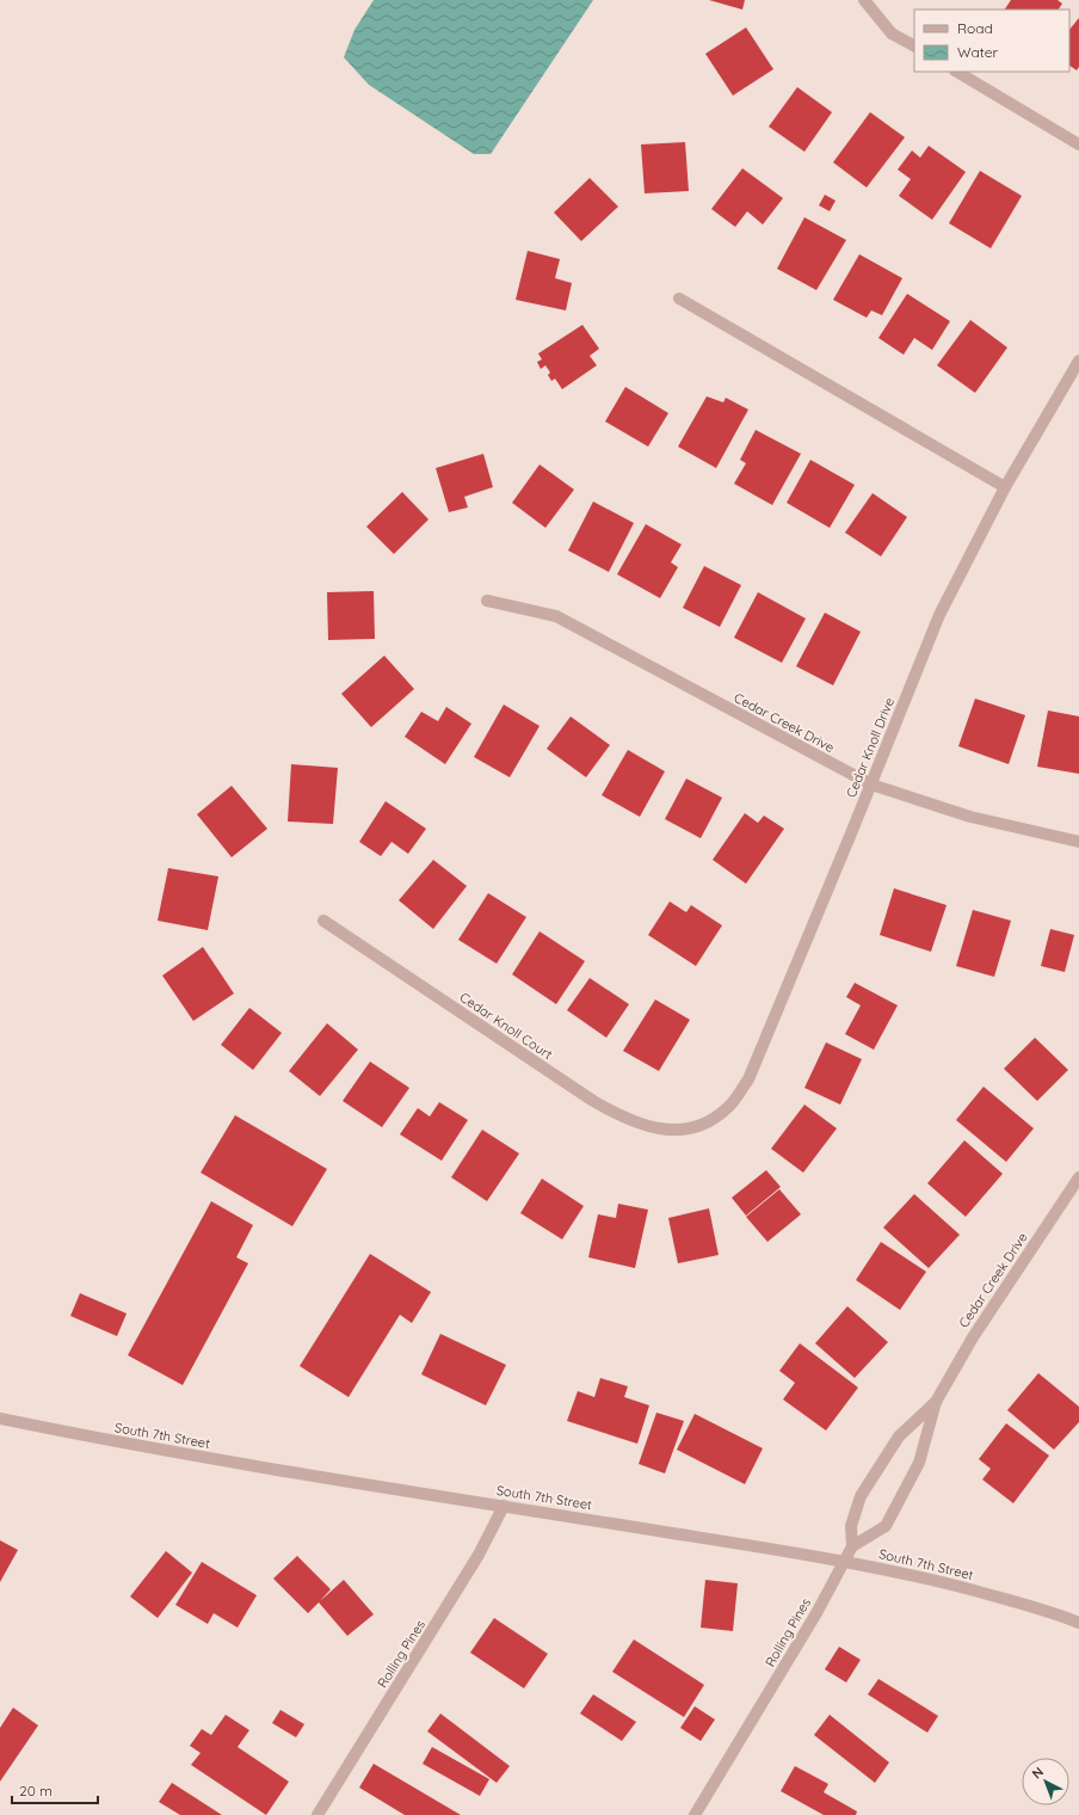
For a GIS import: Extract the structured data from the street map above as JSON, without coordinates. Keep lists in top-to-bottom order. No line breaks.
{"streets":{"street":["Cedar Creek Drive","Cedar Knoll Drive","Cedar Knoll Court","South 7th Street","Rolling Pines"]},"crossings":[["Cedar Creek Drive","Cedar Knoll Drive"],["Cedar Creek Drive","South 7th Street"],["Cedar Creek Drive","Rolling Pines"],["Cedar Knoll Drive","Cedar Knoll Court"],["South 7th Street","Rolling Pines"]],"legend":["Road","Water"],"scale_bar":"20 m","north":"top left"}
